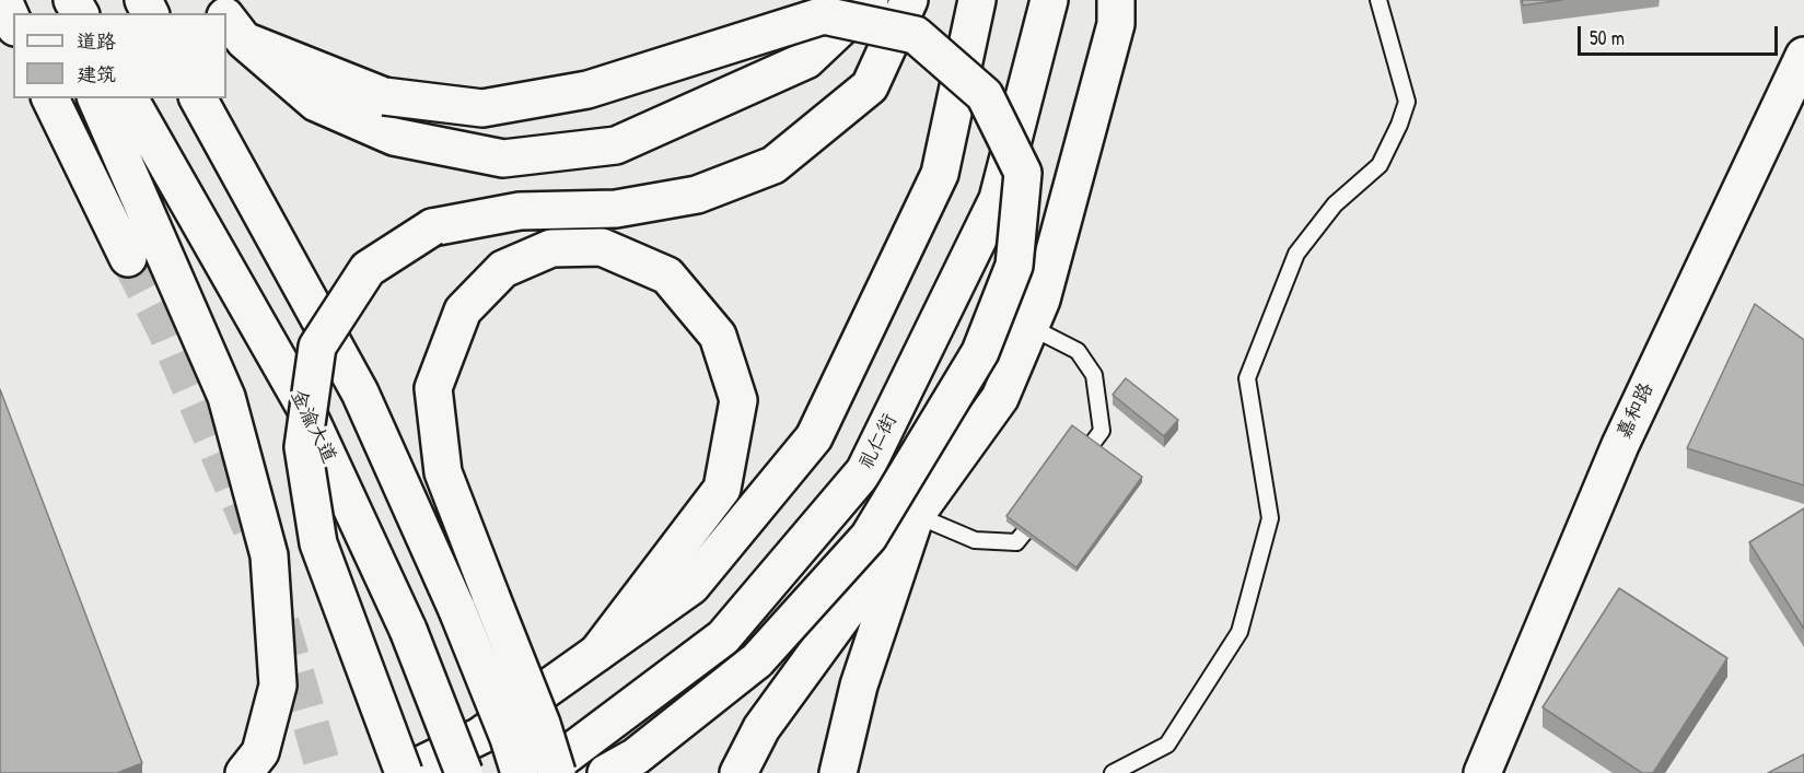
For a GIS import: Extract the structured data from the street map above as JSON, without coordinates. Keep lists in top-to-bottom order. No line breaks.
{"streets":{"main road":["嘉和路","金渝大道","礼仁街"]},"legend":["道路","建筑"],"scale_bar":"50 m"}
